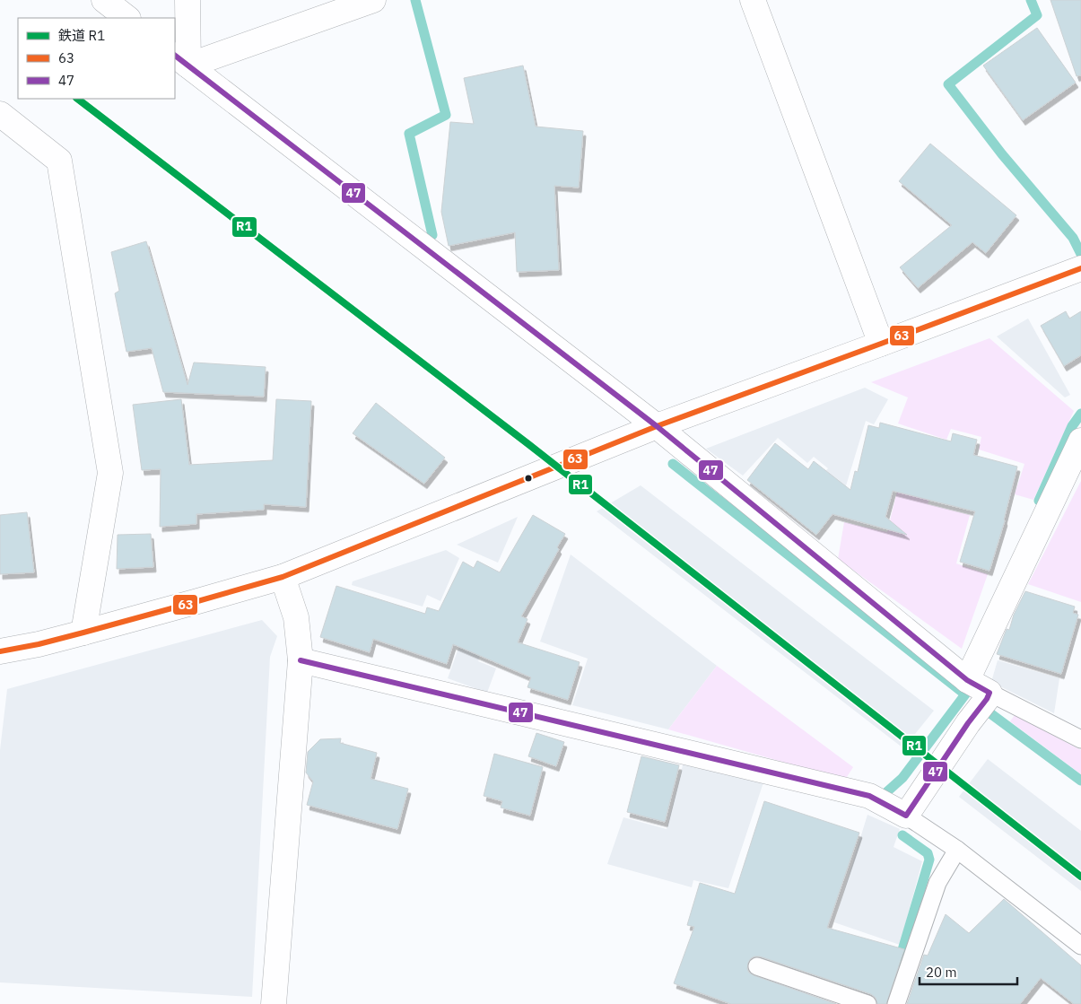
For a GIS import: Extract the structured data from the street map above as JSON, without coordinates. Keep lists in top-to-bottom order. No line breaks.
{"lines":["transit line 47","rail line R1","transit line 63"],"legend":["鉄道 R1","63","47"],"scale_bar":"20 m"}
